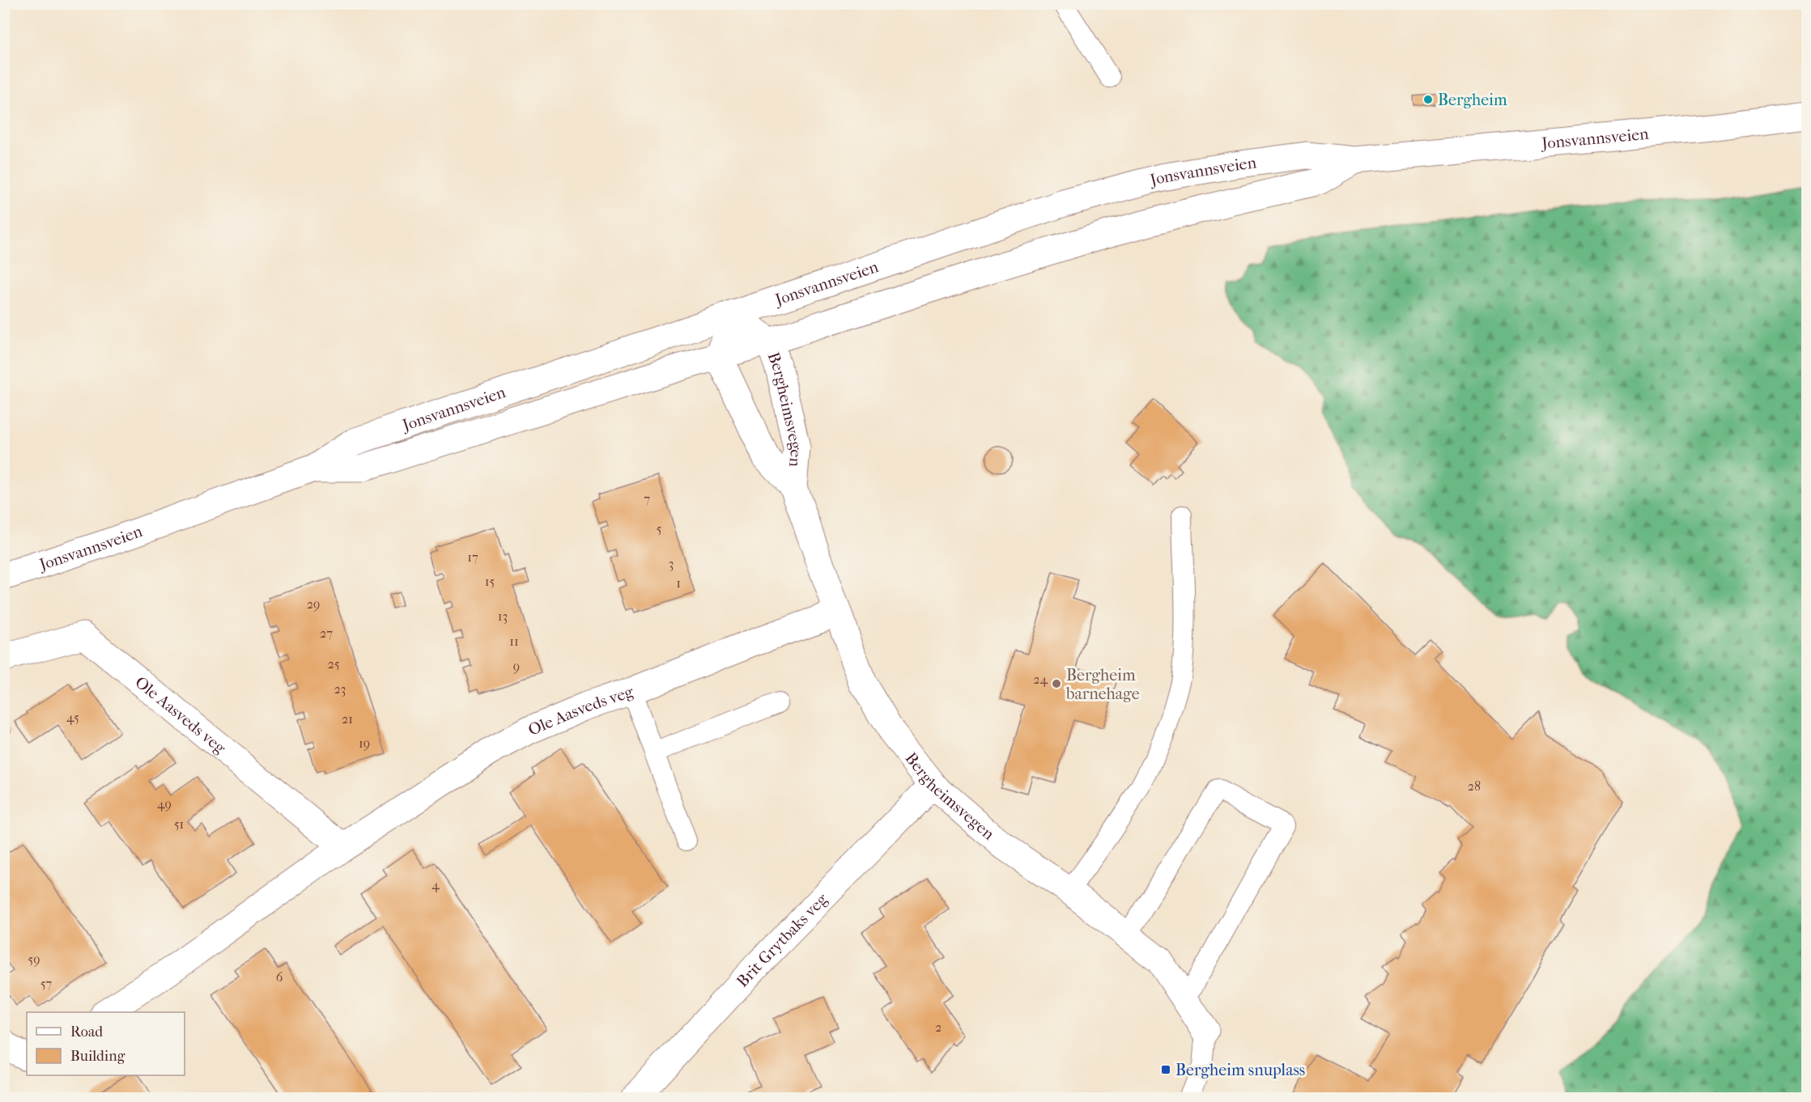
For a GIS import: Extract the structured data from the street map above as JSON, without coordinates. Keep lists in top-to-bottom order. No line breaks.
{"streets":{"main road":["Jonsvannsveien","Bergheimsvegen","Ole Aasveds veg","Brit Grytbaks veg"]},"crossings":[["Jonsvannsveien","Bergheimsvegen"],["Bergheimsvegen","Ole Aasveds veg"],["Bergheimsvegen","Brit Grytbaks veg"]],"places":{"other":["Bergheim","Bergheim barnehage"],"transit":["Bergheim snuplass"]},"house_numbers":["7","5","17","3","15","1","29","13","27","11","25","9","24","23","45","21","19","28","49","51","4","59","6","57","2"],"legend":["Road","Building"]}
